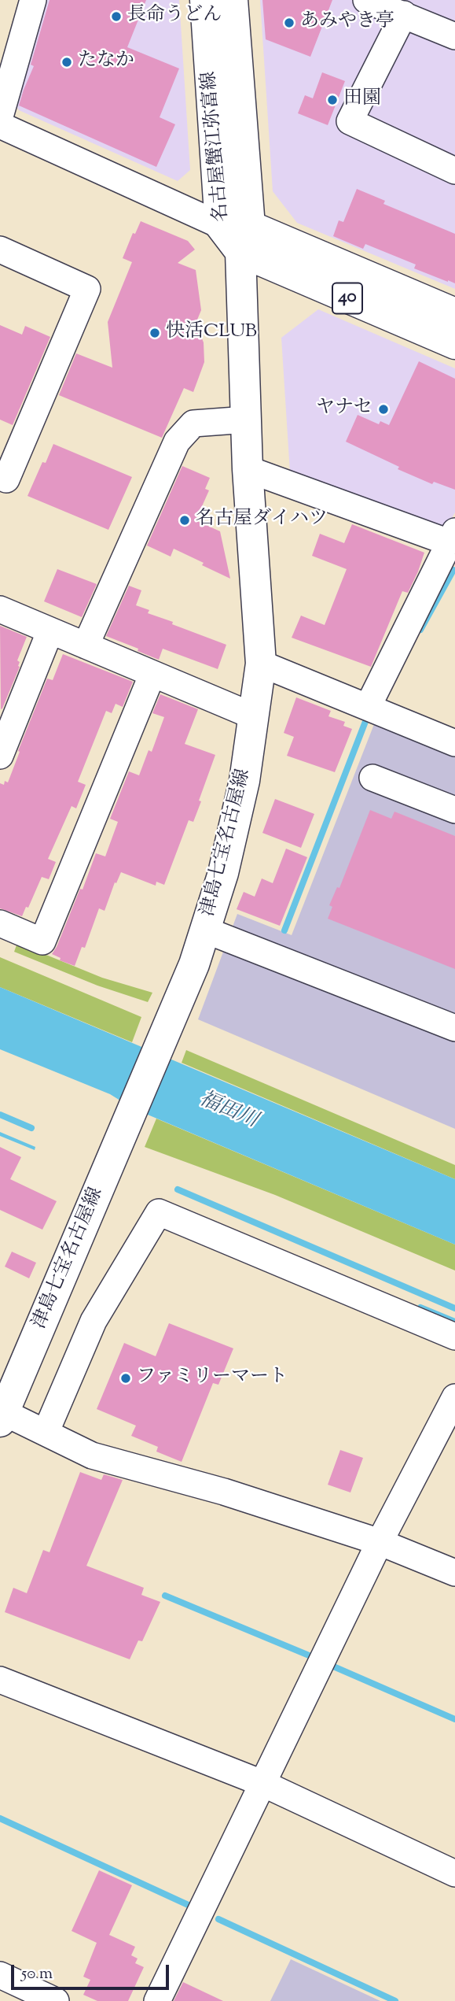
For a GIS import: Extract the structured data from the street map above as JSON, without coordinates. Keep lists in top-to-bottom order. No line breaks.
{"streets":{"main road":["名古屋蟹江弥富線","40","津島七宝名古屋線"]},"crossings":[["名古屋蟹江弥富線","津島七宝名古屋線"]],"water":["福田川"],"places":["長命うどん","あみやき亭","たなか","田園","快活CLUB","ヤナセ","名古屋ダイハツ","ファミリーマート"],"scale_bar":"50 m"}
